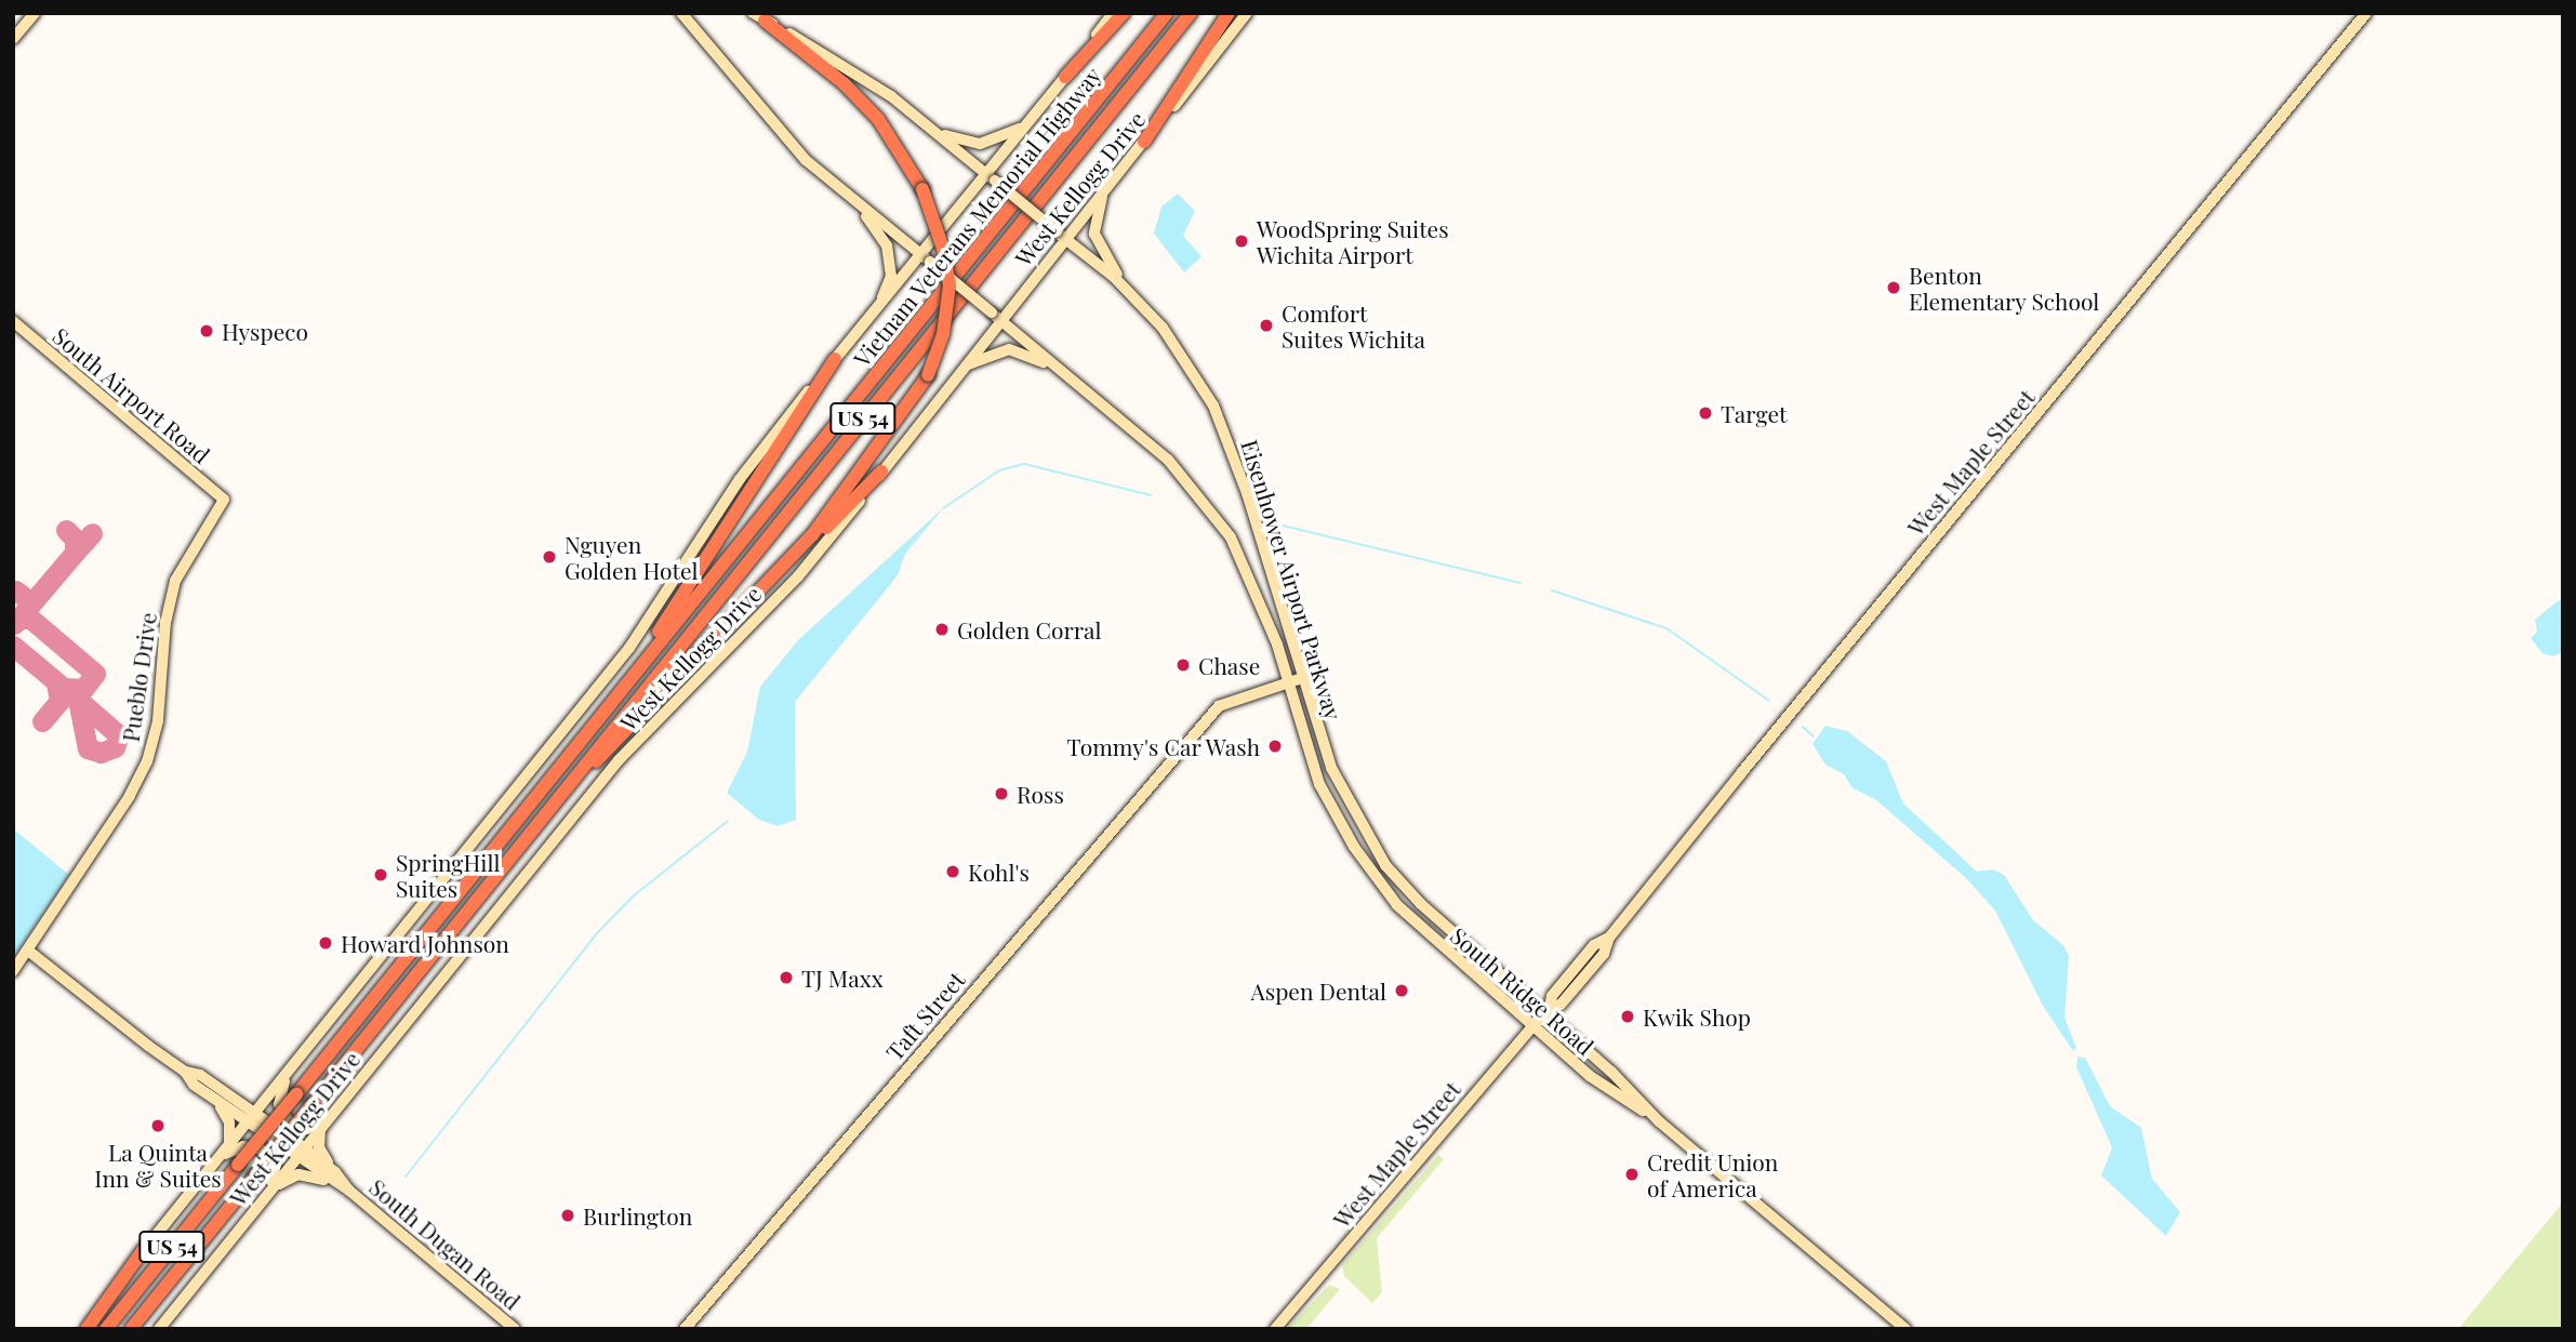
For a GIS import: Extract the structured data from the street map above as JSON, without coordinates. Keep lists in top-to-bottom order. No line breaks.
{"streets":{"highway":["Vietnam Veterans Memorial Highway","US 54"],"main road":["West Kellogg Drive","South Airport Road","West Maple Street","Eisenhower Airport Parkway","Pueblo Drive","South Ridge Road","Taft Street","South Dugan Road"]},"crossings":[["West Kellogg Drive","Eisenhower Airport Parkway"],["West Kellogg Drive","South Dugan Road"],["South Airport Road","Pueblo Drive"],["West Maple Street","South Ridge Road"],["Eisenhower Airport Parkway","South Ridge Road"],["Eisenhower Airport Parkway","Taft Street"],["Pueblo Drive","South Dugan Road"]],"places":["WoodSpring Suites Wichita Airport","Benton Elementary School","Comfort Suites Wichita","Hyspeco","Target","Nguyen Golden Hotel","Golden Corral","Chase","Tommy's Car Wash","Ross","Kohl's","SpringHill Suites","Howard Johnson","TJ Maxx","Aspen Dental","Kwik Shop","La Quinta Inn & Suites","Credit Union of America","Burlington"]}
